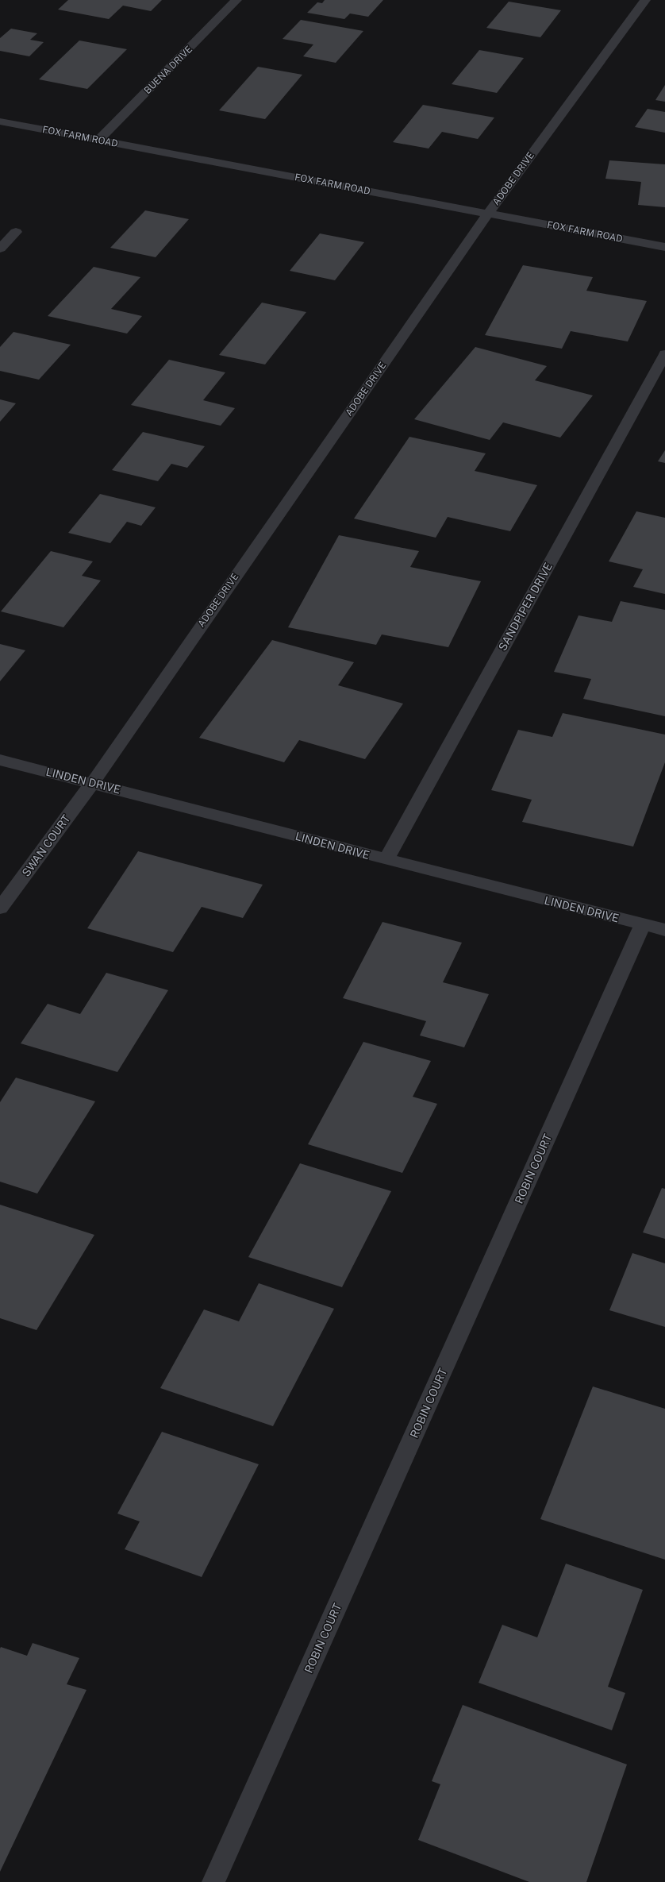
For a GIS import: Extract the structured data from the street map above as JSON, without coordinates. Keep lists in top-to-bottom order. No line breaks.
{"streets":{"street":["BUENA DRIVE","FOX FARM ROAD","ADOBE DRIVE","SANDPIPER DRIVE","LINDEN DRIVE","SWAN COURT","ROBIN COURT"]},"crossings":[["BUENA DRIVE","FOX FARM ROAD"],["FOX FARM ROAD","ADOBE DRIVE"],["ADOBE DRIVE","LINDEN DRIVE"],["ADOBE DRIVE","SWAN COURT"],["SANDPIPER DRIVE","LINDEN DRIVE"],["LINDEN DRIVE","SWAN COURT"],["LINDEN DRIVE","ROBIN COURT"]]}
